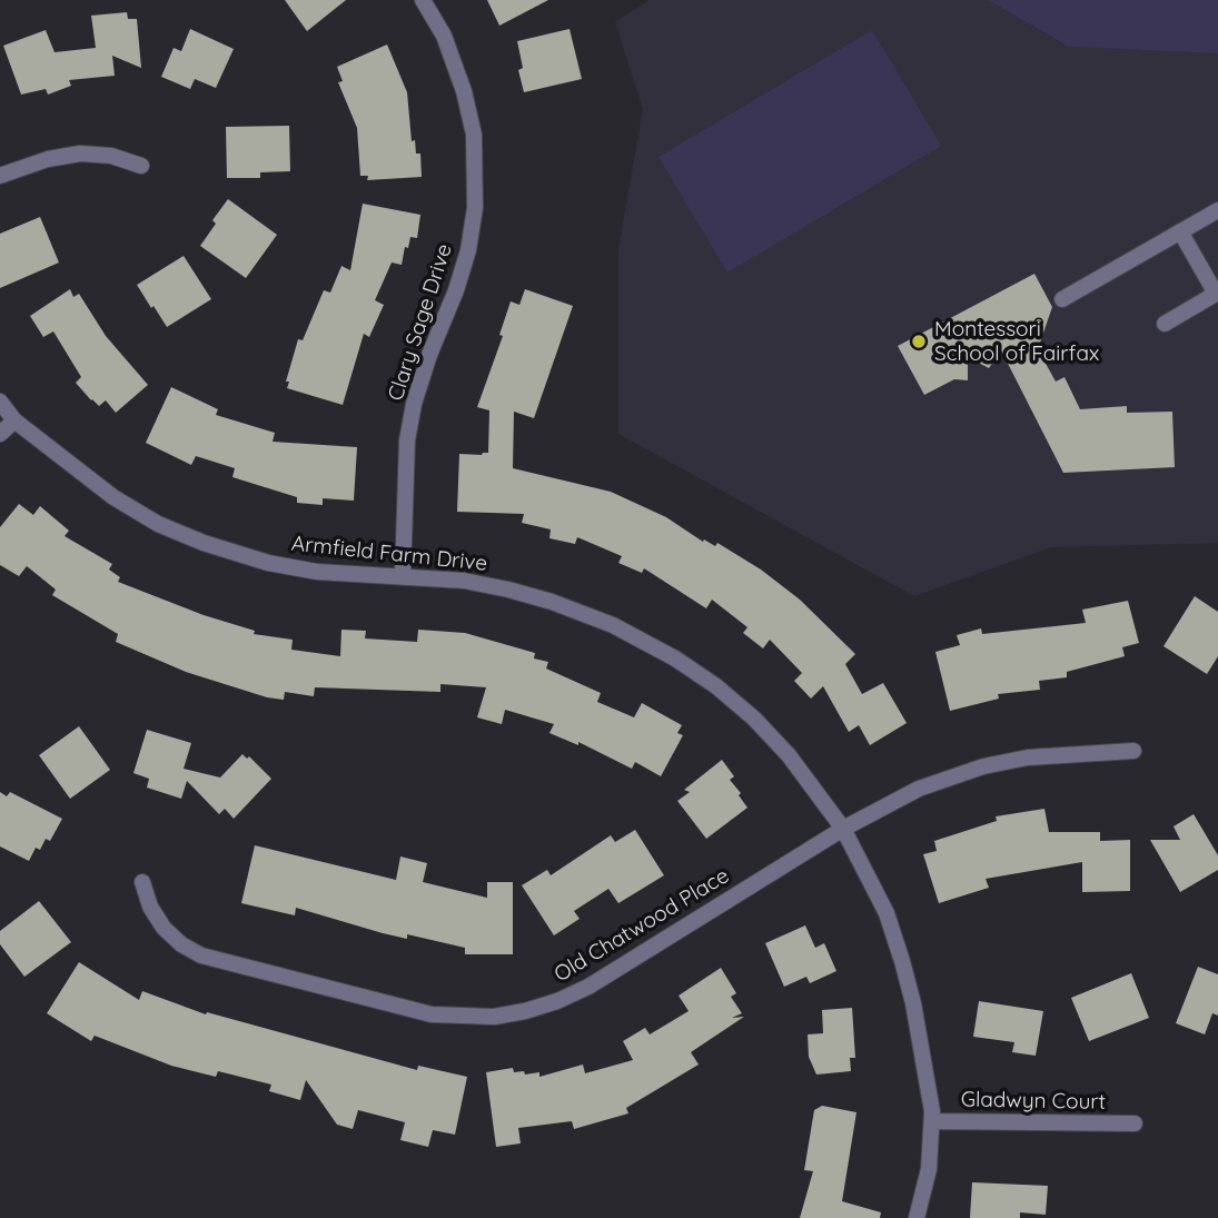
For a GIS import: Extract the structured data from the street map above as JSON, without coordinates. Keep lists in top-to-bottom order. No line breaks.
{"streets":{"street":["Clary Sage Drive","Armfield Farm Drive","Old Chatwood Place","Gladwyn Court"]},"crossings":[["Clary Sage Drive","Armfield Farm Drive"],["Armfield Farm Drive","Old Chatwood Place"],["Armfield Farm Drive","Gladwyn Court"]],"places":["Montessori School of Fairfax"]}
